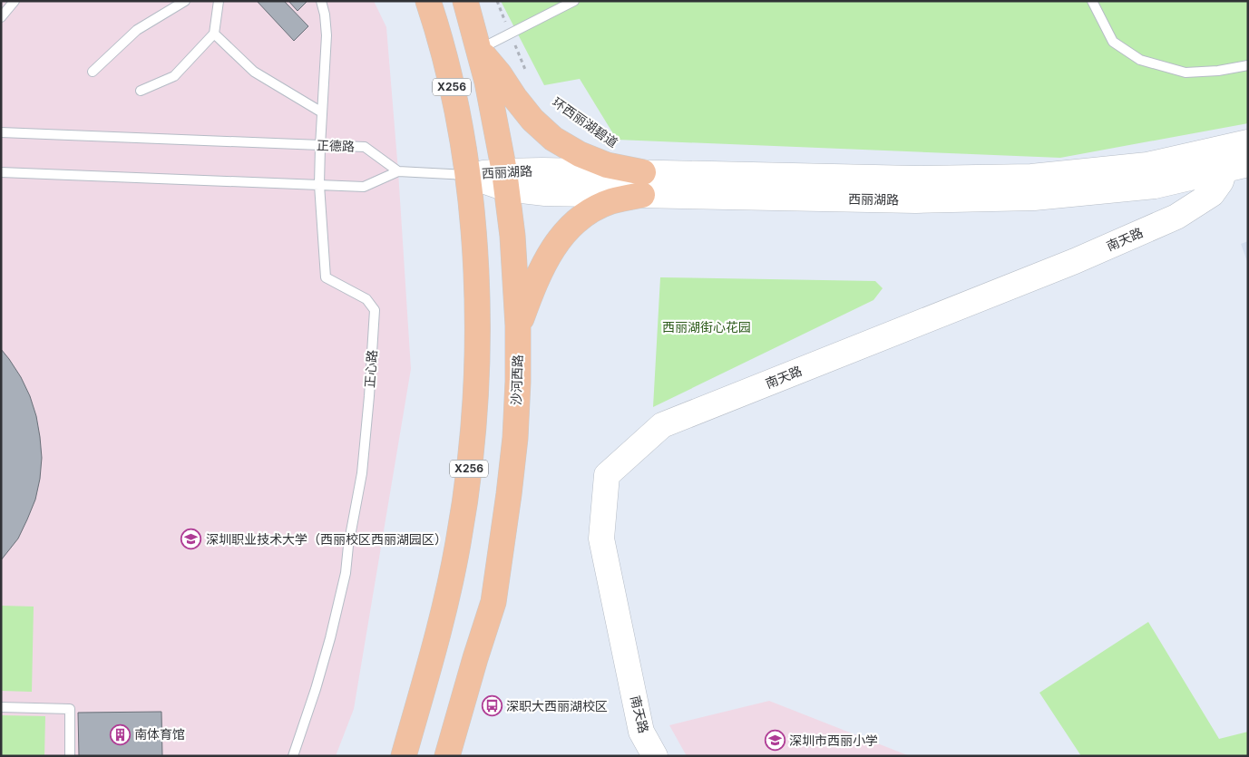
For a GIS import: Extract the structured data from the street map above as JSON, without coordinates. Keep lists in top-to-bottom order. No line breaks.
{"streets":{"main road":["X256","西丽湖路","南天路","沙河西路"],"lane":["正德路","正心路"]},"crossings":[["X256","西丽湖路"],["正德路","正心路"],["西丽湖路","南天路"],["西丽湖路","沙河西路"]],"parks":["西丽湖街心花园"],"places":{"school or university":["深圳职业技术大学（西丽校区西丽湖园区）","深圳市西丽小学"],"bus stop":["深职大西丽湖校区"],"building":["南体育馆"]}}
